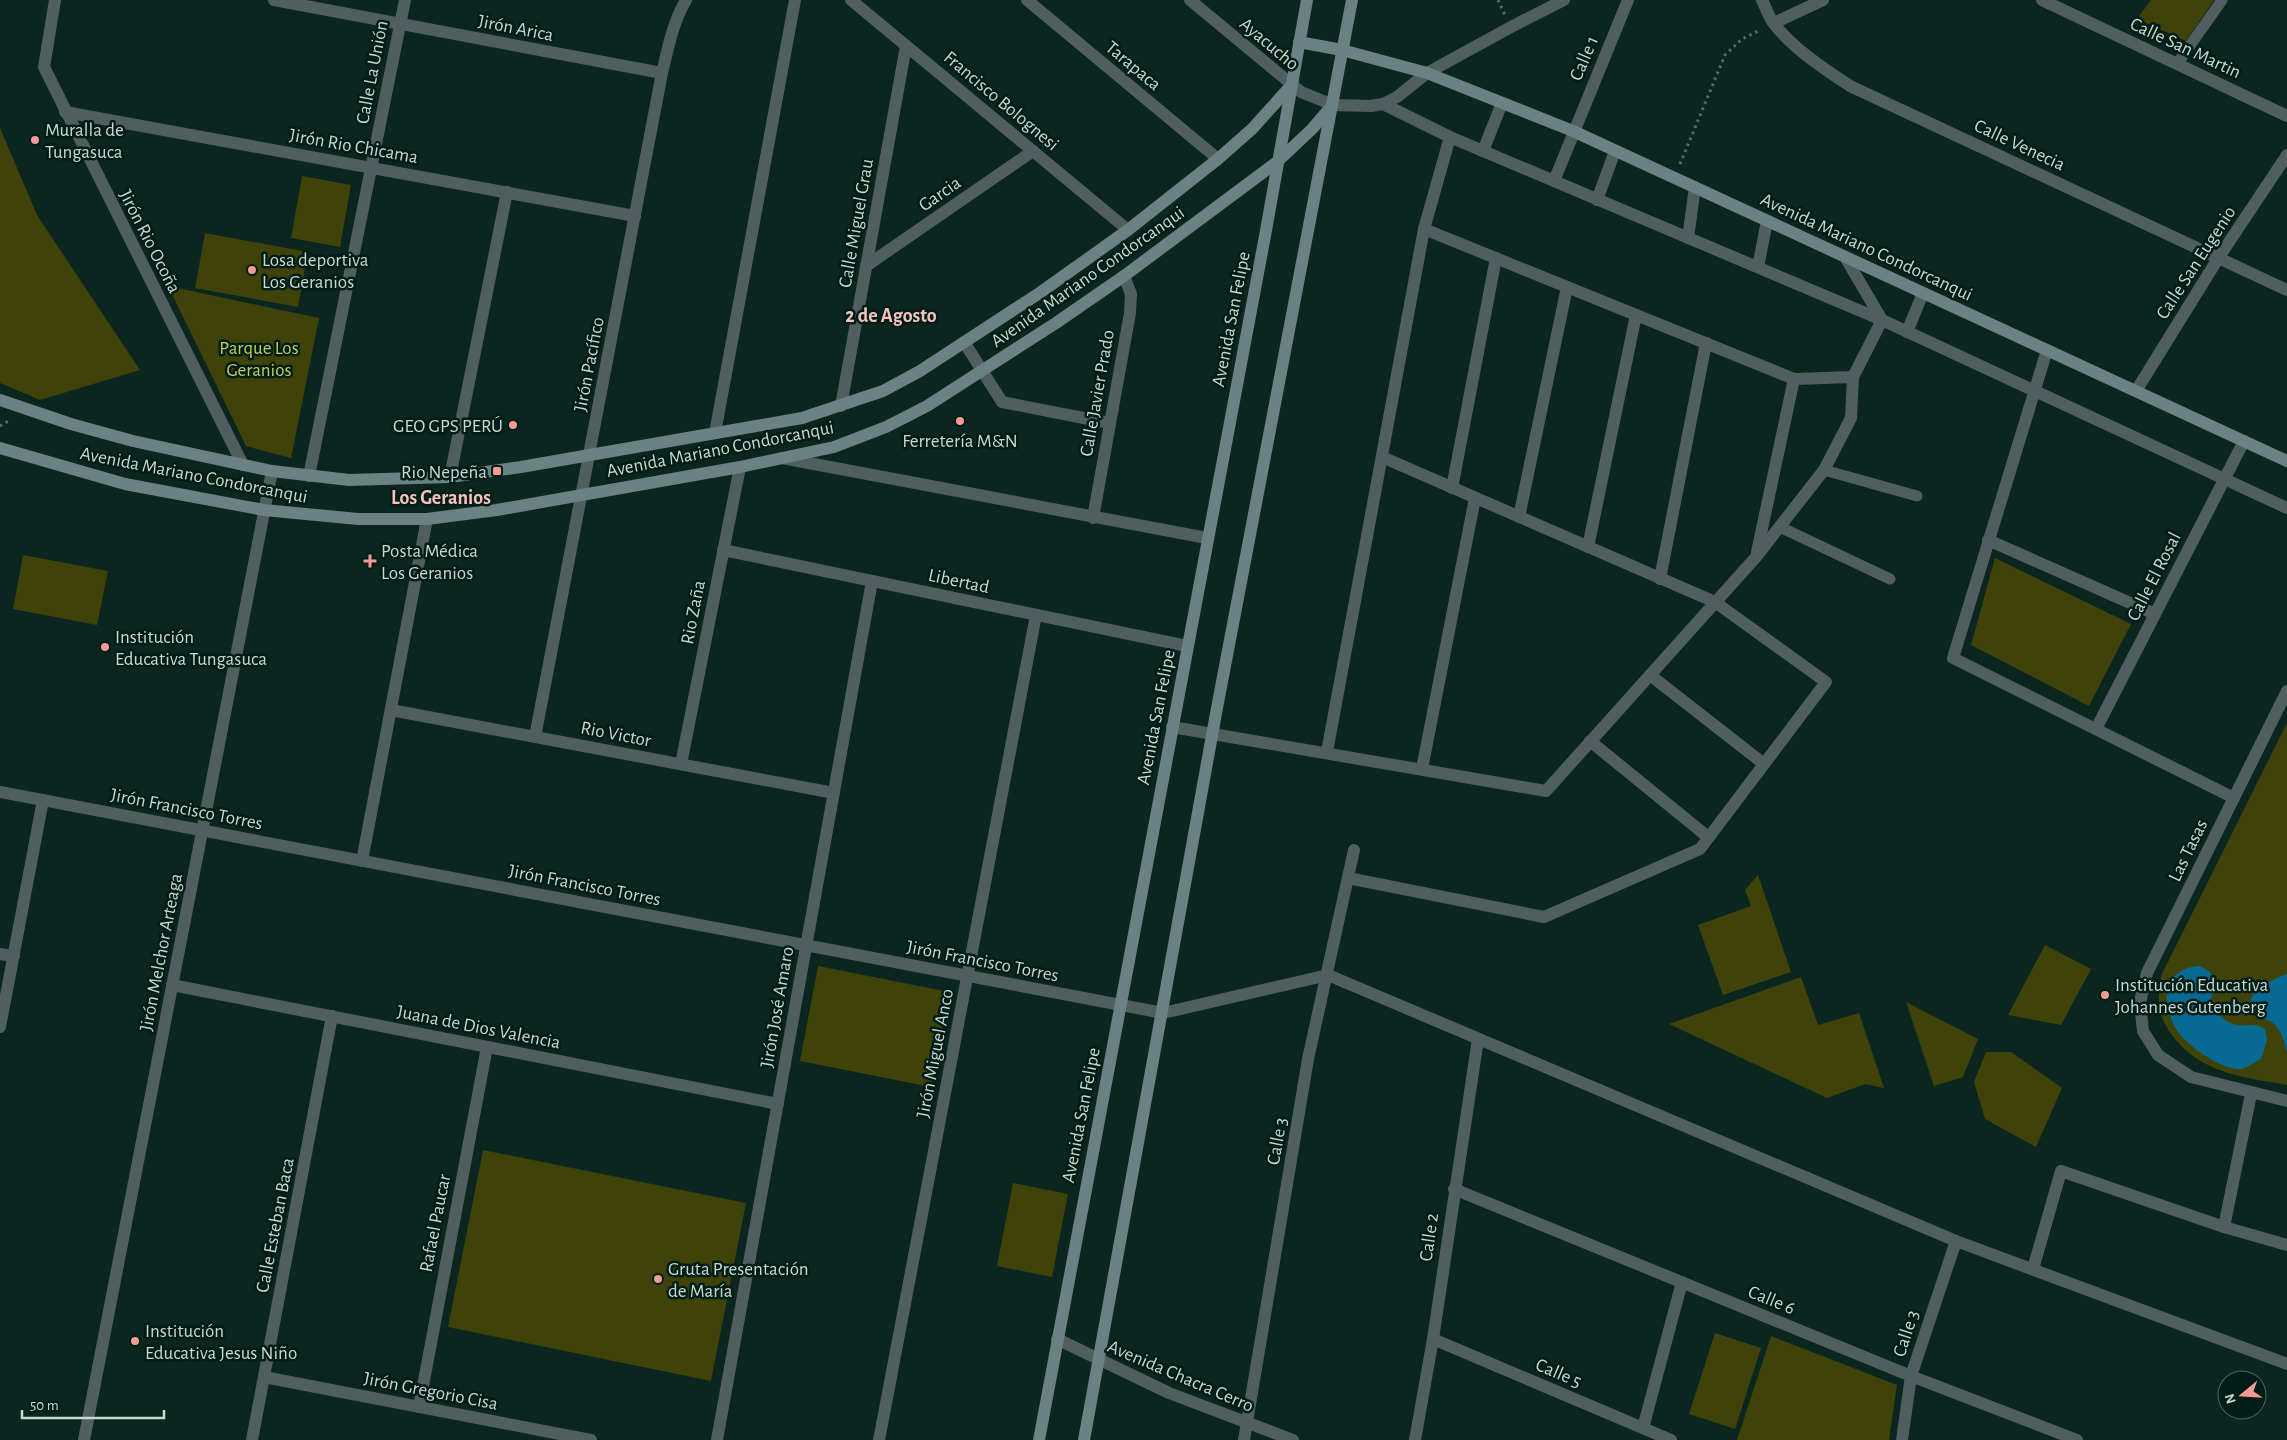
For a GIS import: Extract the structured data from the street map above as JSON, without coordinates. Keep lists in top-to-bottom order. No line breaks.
{"streets":{"main road":["Avenida Mariano Condorcanqui","Avenida San Felipe"],"street":["Jirón Arica","Ayacucho","Calle San Martin","Calle 1","Tarapaca","Calle La Unión","Francisco Bolognesi","Calle Venecia","Jirón Rio Chicama","Garcia","Calle Miguel Grau","Jirón Rio Ocoña","Calle San Eugenio","Jirón Pacífico","Calle Javier Prado","Calle El Rosal","Libertad","Rio Zaña","Rio Victor","Jirón Francisco Torres","Las Tasas","Jirón Melchor Arteaga","Jirón José Amaro","Juana de Dios Valencia","Jirón Miguel Anco","Calle 3","Rafael Paucar","Calle Esteban Baca","Calle 2","Calle 6","Calle 5","Avenida Chacra Cerro","Jirón Gregorio Cisa"]},"crossings":[["Jirón Arica","Calle La Unión"],["Jirón Arica","Jirón Pacífico"],["Ayacucho","Avenida Mariano Condorcanqui"],["Ayacucho","Avenida San Felipe"],["Calle 1","Avenida Mariano Condorcanqui"],["Tarapaca","Avenida Mariano Condorcanqui"],["Calle La Unión","Jirón Rio Chicama"],["Calle La Unión","Avenida Mariano Condorcanqui"],["Francisco Bolognesi","Garcia"],["Francisco Bolognesi","Calle Miguel Grau"],["Francisco Bolognesi","Avenida Mariano Condorcanqui"],["Calle Venecia","Calle San Eugenio"],["Jirón Rio Chicama","Jirón Rio Ocoña"],["Jirón Rio Chicama","Jirón Pacífico"],["Garcia","Calle Miguel Grau"],["Calle Miguel Grau","Avenida Mariano Condorcanqui"],["Jirón Rio Ocoña","Avenida Mariano Condorcanqui"],["Avenida Mariano Condorcanqui","Calle San Eugenio"],["Avenida Mariano Condorcanqui","Avenida San Felipe"],["Avenida Mariano Condorcanqui","Jirón Pacífico"],["Avenida Mariano Condorcanqui","Calle Javier Prado"],["Avenida Mariano Condorcanqui","Calle El Rosal"],["Avenida Mariano Condorcanqui","Rio Zaña"],["Avenida Mariano Condorcanqui","Jirón Melchor Arteaga"],["Avenida San Felipe","Libertad"],["Avenida San Felipe","Jirón Francisco Torres"],["Avenida San Felipe","Avenida Chacra Cerro"],["Jirón Pacífico","Rio Victor"],["Libertad","Rio Zaña"],["Libertad","Jirón José Amaro"],["Libertad","Jirón Miguel Anco"],["Rio Zaña","Rio Victor"],["Rio Victor","Jirón José Amaro"],["Jirón Francisco Torres","Jirón Melchor Arteaga"],["Jirón Francisco Torres","Jirón José Amaro"],["Jirón Francisco Torres","Jirón Miguel Anco"],["Jirón Melchor Arteaga","Juana de Dios Valencia"],["Jirón José Amaro","Juana de Dios Valencia"],["Juana de Dios Valencia","Rafael Paucar"],["Juana de Dios Valencia","Calle Esteban Baca"],["Calle 3","Calle 6"],["Calle 3","Avenida Chacra Cerro"],["Rafael Paucar","Jirón Gregorio Cisa"],["Calle Esteban Baca","Jirón Gregorio Cisa"],["Calle 2","Calle 6"],["Calle 2","Calle 5"]],"districts":["2 de Agosto","Los Geranios"],"parks":["Parque Los Geranios"],"places":{"other":["Muralla de Tungasuca","Losa deportiva Los Geranios","Ferretería M&N","GEO GPS PERÚ","Institución Educativa Tungasuca","Institución Educativa Johannes Gutenberg","Gruta Presentación de María","Institución Educativa Jesus Niño"],"transit":["Rio Nepeña"],"health":["Posta Médica Los Geranios"]},"scale_bar":"50 m","north":"left"}
